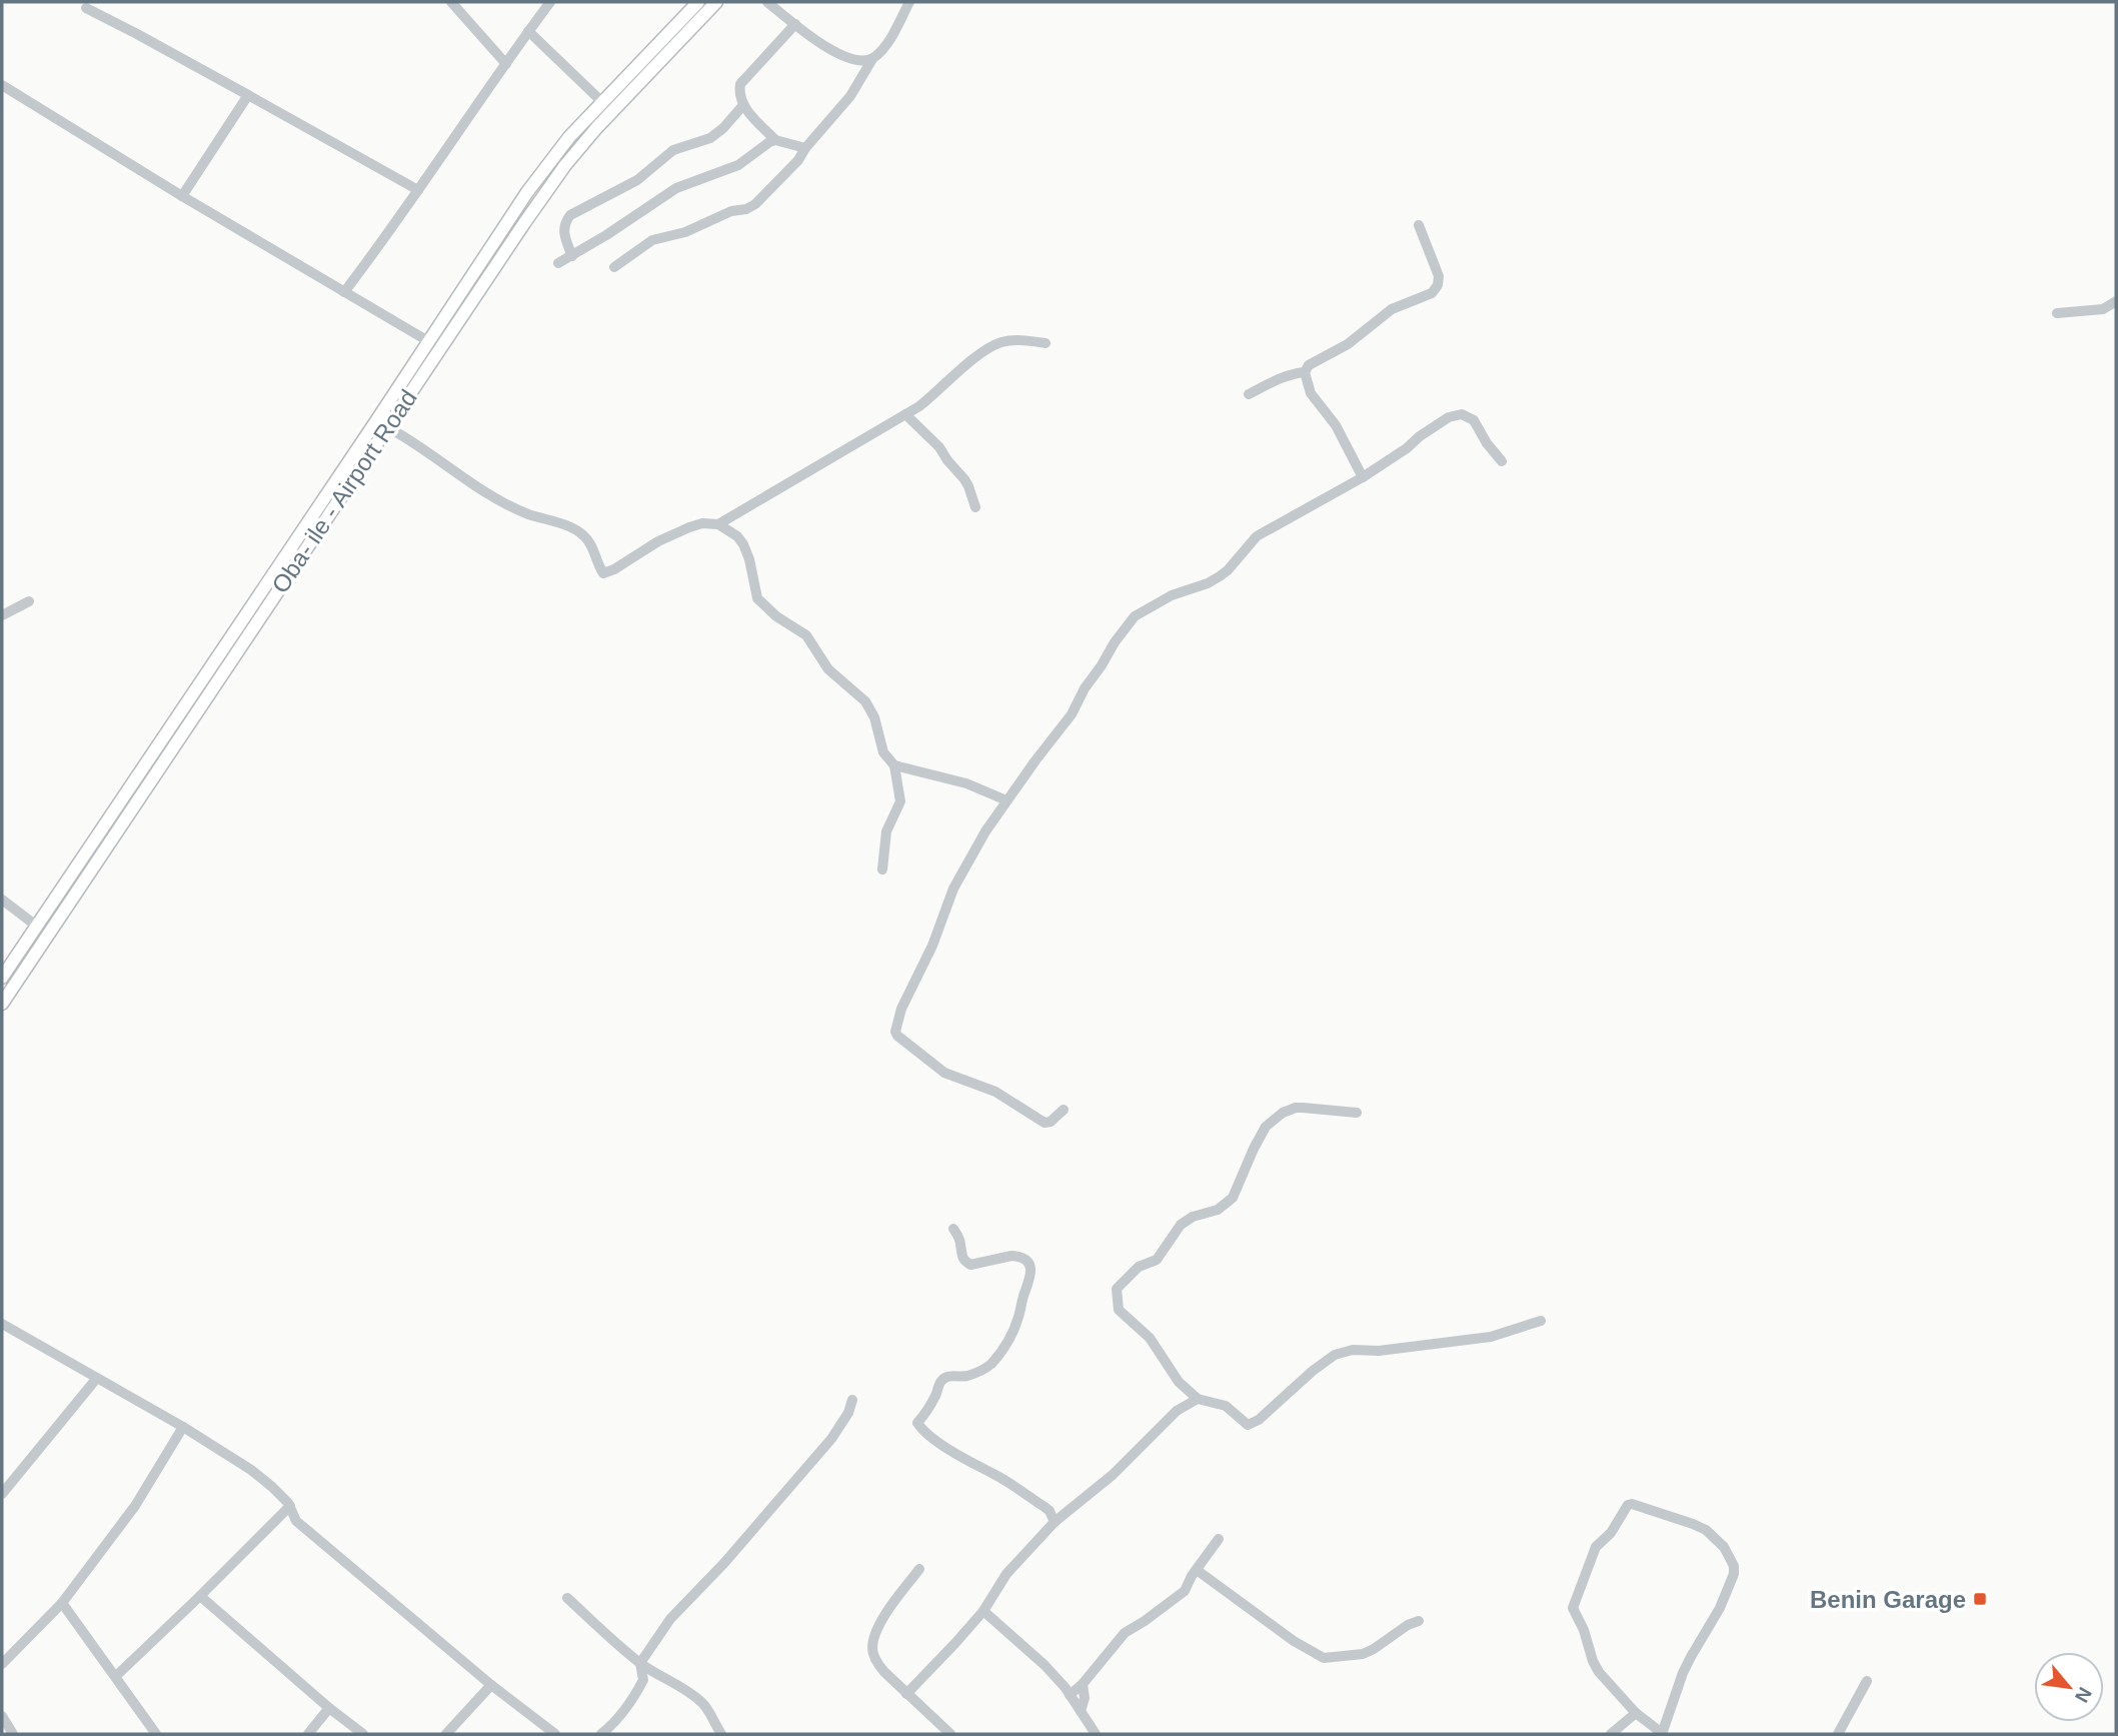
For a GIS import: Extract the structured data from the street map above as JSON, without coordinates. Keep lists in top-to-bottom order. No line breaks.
{"streets":{"main road":["Oba- ile - Airport Road"]},"places":{"transit":["Benin Garage"]},"north":"bottom right"}
